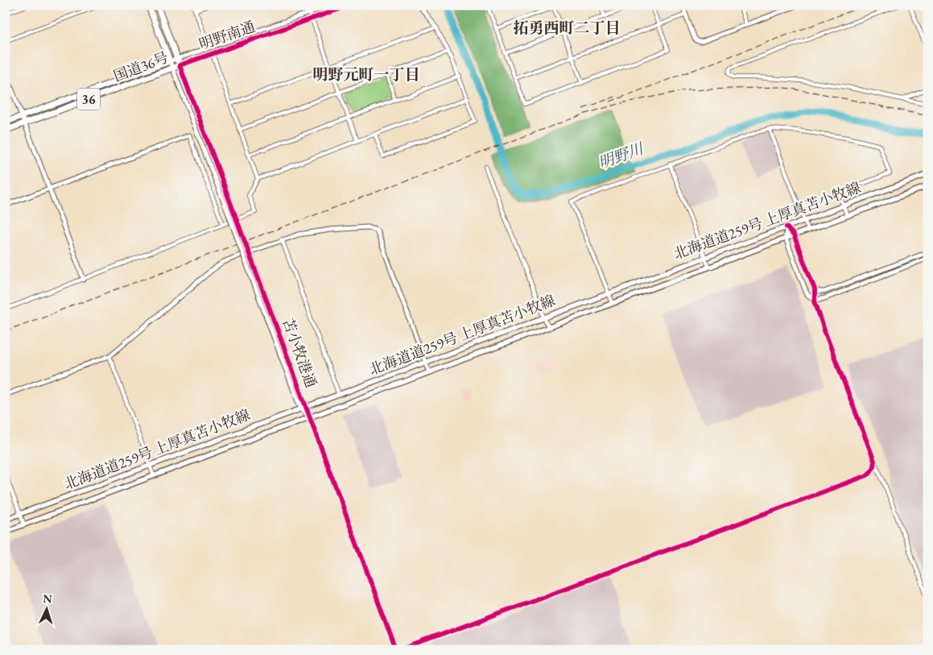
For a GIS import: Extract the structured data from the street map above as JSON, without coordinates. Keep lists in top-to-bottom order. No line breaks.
{"streets":{"highway":["国道36号","36"],"main road":["北海道道259号 上厚真苫小牧線"],"street":["明野南通","苫小牧港通"]},"crossings":[["明野南通","国道36号"],["明野南通","苫小牧港通"],["国道36号","苫小牧港通"],["北海道道259号 上厚真苫小牧線","苫小牧港通"]],"districts":["拓勇西町二丁目","明野元町一丁目"],"water":["明野川"],"north":"top"}
